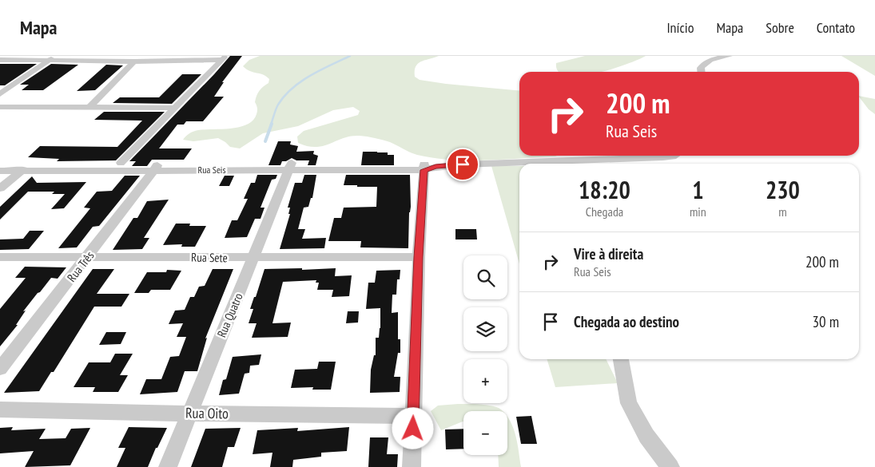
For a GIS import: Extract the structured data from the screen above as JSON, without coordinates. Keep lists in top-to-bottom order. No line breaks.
{"streets":{"street":["Rua Seis","Rua Sete","Rua Três","Rua Quatro","Rua Oito"]},"crossings":[["Rua Seis","Rua Três"],["Rua Seis","Rua Quatro"],["Rua Sete","Rua Três"],["Rua Sete","Rua Quatro"],["Rua Quatro","Rua Oito"]],"page":{"header":"Mapa","nav":["Início","Mapa","Sobre","Contato"],"turn":["200 m","Rua Seis"],"eta":["18:20","Chegada","1","min","230","m"],"list":[{"name":"Vire à direita","note":"Rua Seis","value":"200 m"},{"name":"Chegada ao destino","value":"30 m"}],"map_buttons":["+","−"]}}
